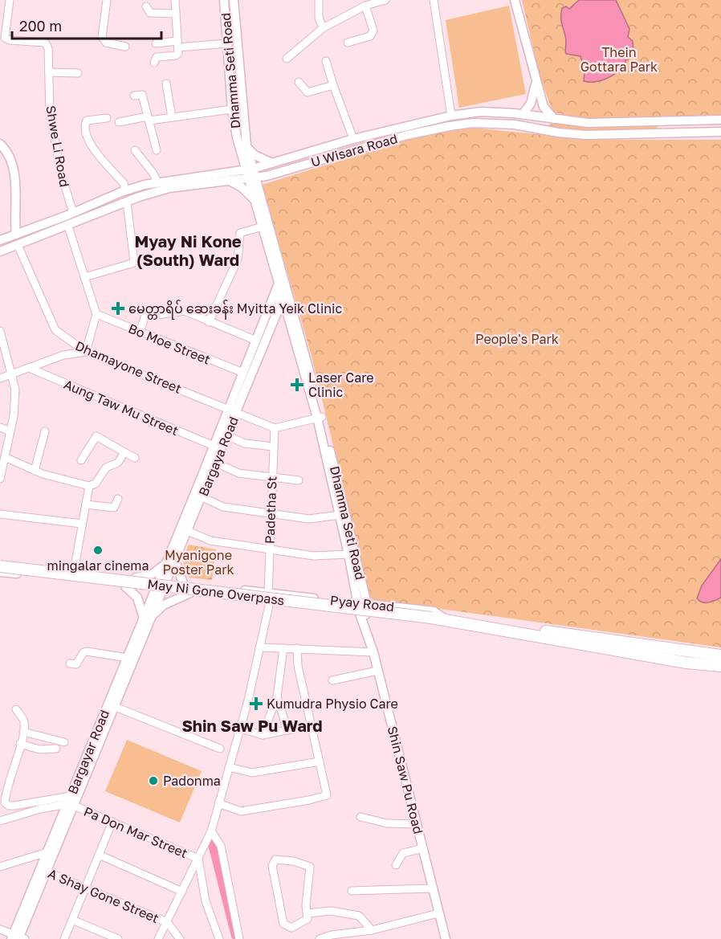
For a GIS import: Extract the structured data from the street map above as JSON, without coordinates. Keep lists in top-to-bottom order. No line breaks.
{"streets":{"highway":["May Ni Gone Overpass","Pyay Road"],"main road":["Dhamma Seti Road","U Wisara Road","Bargaya Road","Bargayar Road","Shin Saw Pu Road"],"street":["Shwe Li Road","Bo Moe Street","Dhamayone Street","Aung Taw Mu Street","Padetha St","Pa Don Mar Street","A Shay Gone Street"]},"crossings":[["Dhamma Seti Road","U Wisara Road"],["Dhamma Seti Road","Bargaya Road"],["Dhamma Seti Road","Pyay Road"],["Dhamma Seti Road","Shin Saw Pu Road"],["Shwe Li Road","U Wisara Road"],["U Wisara Road","Dhamayone Street"],["Bo Moe Street","Bargaya Road"],["Dhamayone Street","Bargaya Road"],["Dhamayone Street","Padetha St"],["Dhamayone Street","Bargayar Road"],["Aung Taw Mu Street","Bargayar Road"],["Bargaya Road","Pyay Road"],["Bargaya Road","Bargayar Road"],["Padetha St","Pyay Road"],["May Ni Gone Overpass","Pyay Road"],["Pyay Road","Bargayar Road"],["Pyay Road","Shin Saw Pu Road"],["Bargayar Road","Pa Don Mar Street"],["Bargayar Road","A Shay Gone Street"]],"districts":["Myay Ni Kone (South) Ward","Shin Saw Pu Ward"],"parks":["Thein Gottara Park","People's Park","Myanigone Poster Park"],"places":{"health":["မေတ္တာရိပ် ဆေးခန်း Myitta Yeik Clinic","Laser Care Clinic","Kumudra Physio Care"],"other":["mingalar cinema","Padonma"]},"scale_bar":"200 m"}
